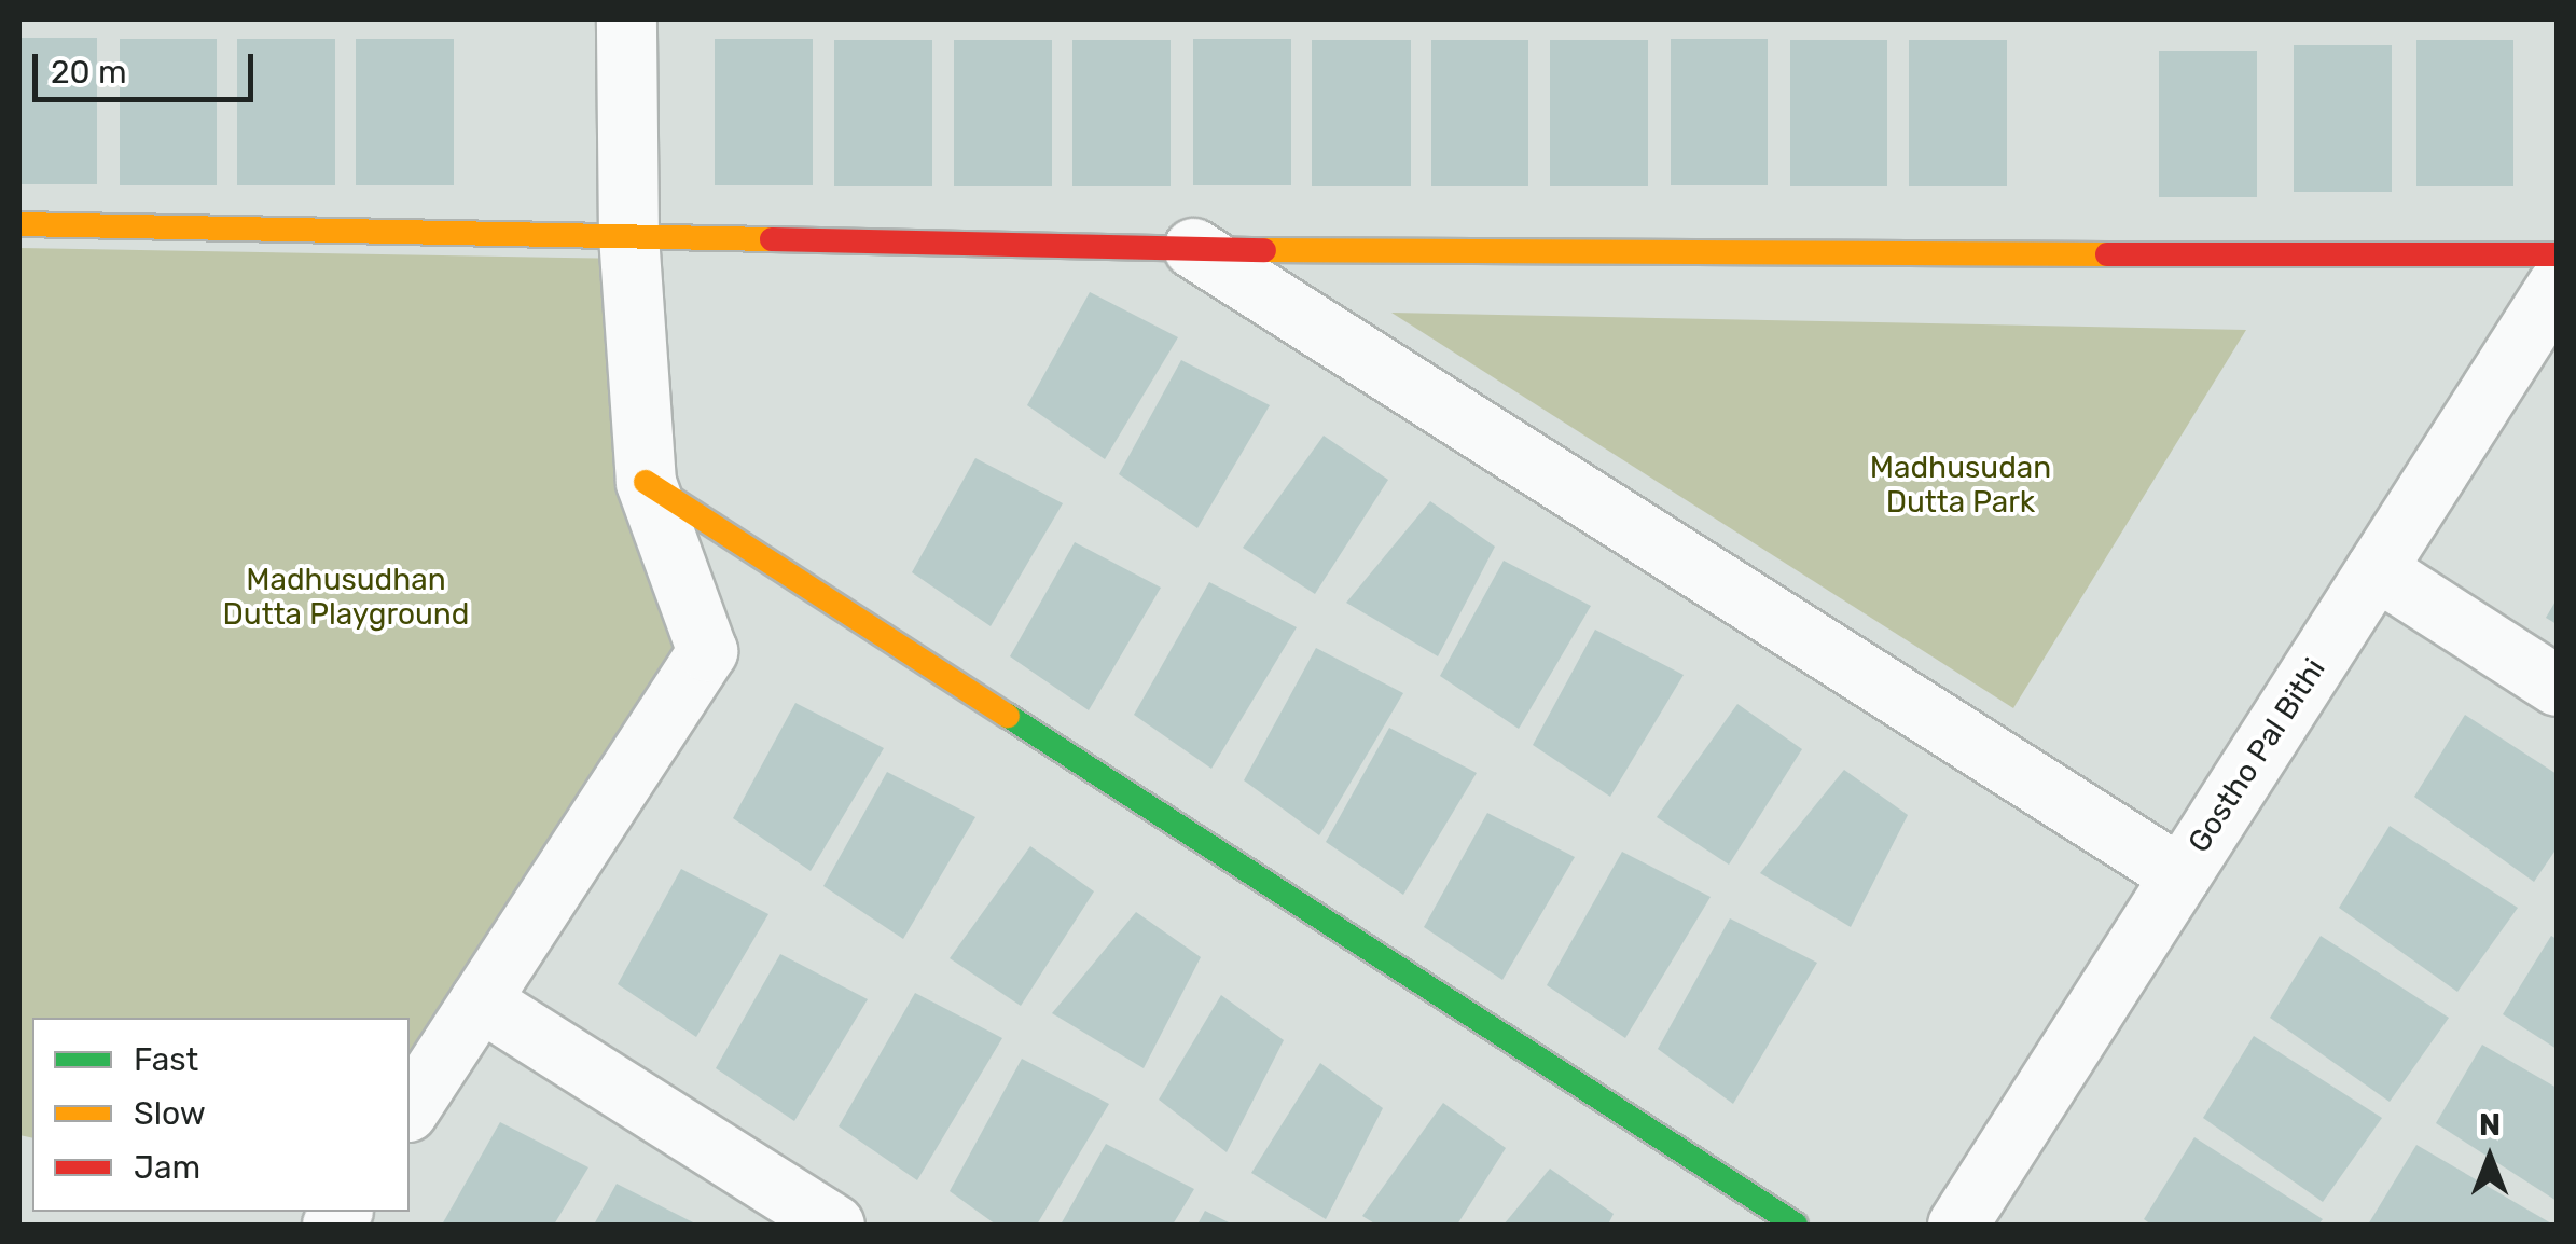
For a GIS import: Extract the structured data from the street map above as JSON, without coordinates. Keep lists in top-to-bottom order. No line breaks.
{"streets":{"street":["Gostho Pal Bithi"]},"parks":["Madhusudan Dutta Park","Madhusudhan Dutta Playground"],"legend":["Fast","Slow","Jam"],"scale_bar":"20 m","north":"top"}
